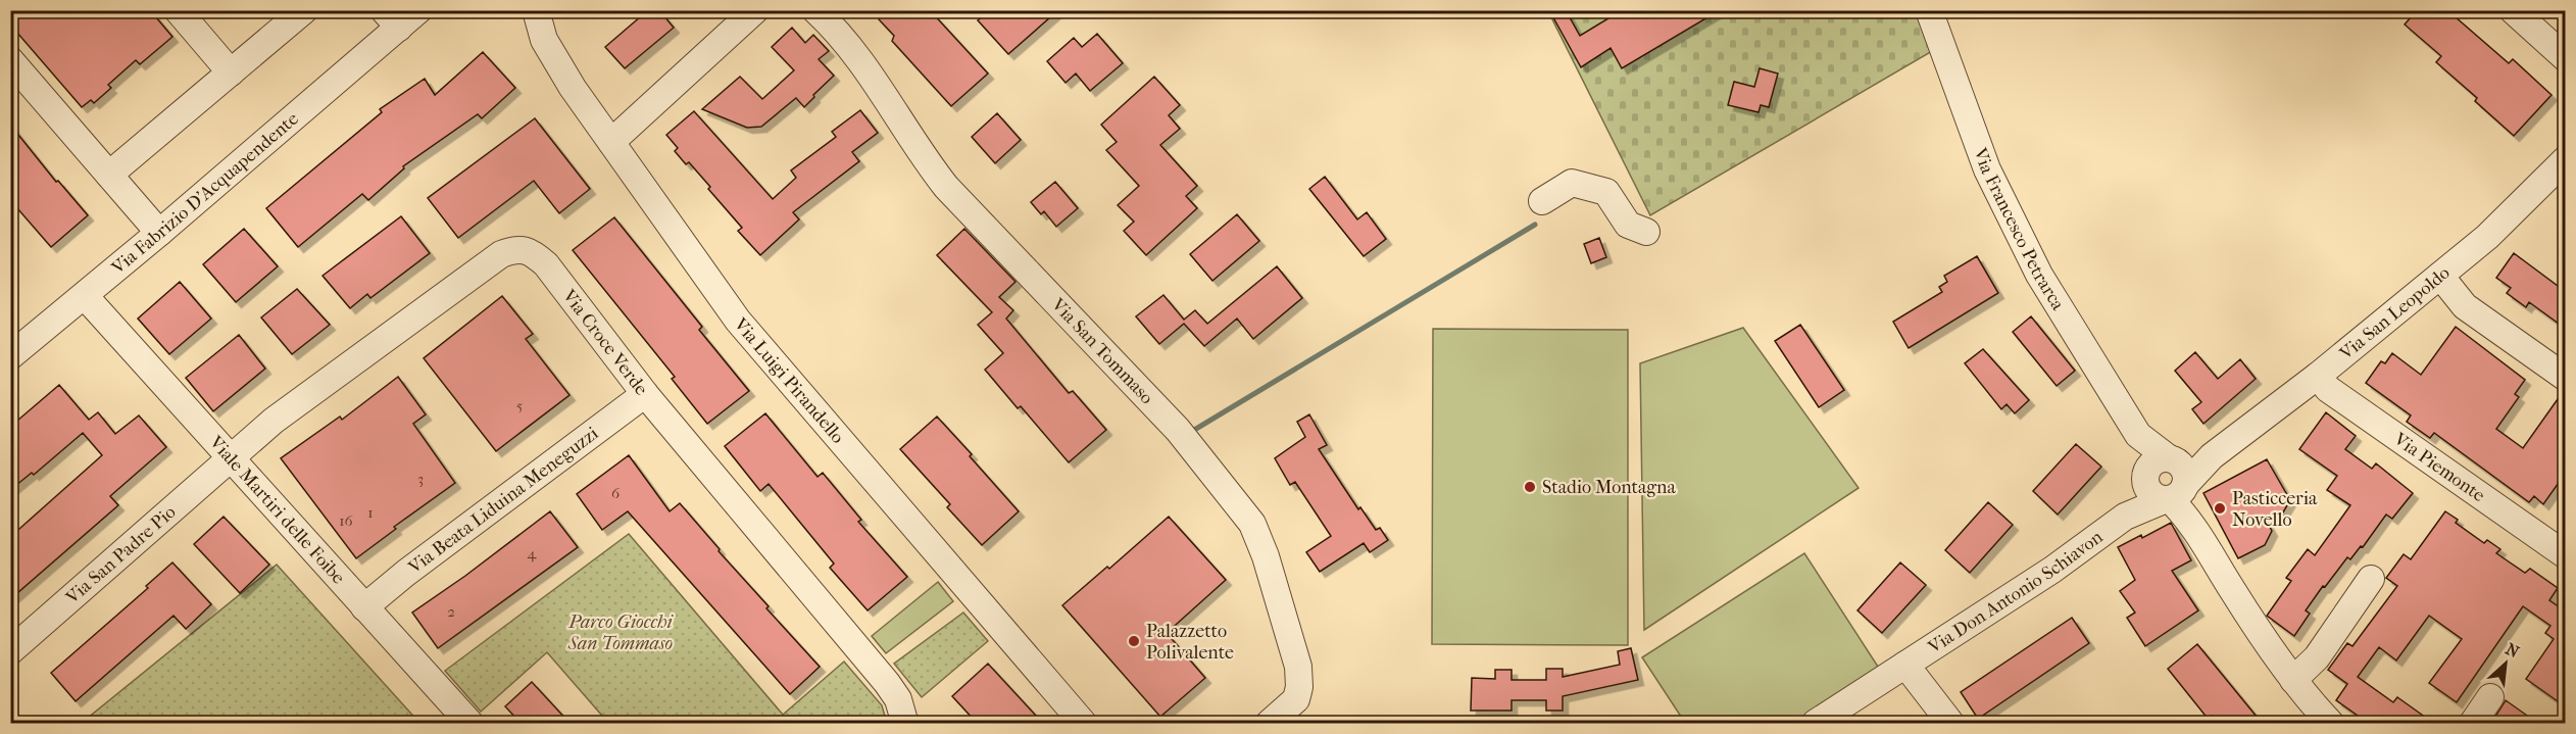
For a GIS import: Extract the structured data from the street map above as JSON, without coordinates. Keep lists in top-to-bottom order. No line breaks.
{"streets":{"street":["Via Fabrizio D'Acquapendente","Via Francesco Petrarca","Via San Leopoldo","Via Croce Verde","Via San Tommaso","Via Luigi Pirandello","Via Piemonte","Via Beata Liduina Meneguzzi","Viale Martiri delle Foibe","Via San Padre Pio","Via Don Antonio Schiavon"]},"crossings":[["Via Fabrizio D'Acquapendente","Viale Martiri delle Foibe"],["Via Francesco Petrarca","Via San Leopoldo"],["Via Francesco Petrarca","Via Don Antonio Schiavon"],["Via San Leopoldo","Via Piemonte"],["Via San Leopoldo","Via Don Antonio Schiavon"],["Via Croce Verde","Via Beata Liduina Meneguzzi"],["Via Croce Verde","Viale Martiri delle Foibe"],["Via Croce Verde","Via San Padre Pio"],["Via Beata Liduina Meneguzzi","Viale Martiri delle Foibe"],["Viale Martiri delle Foibe","Via San Padre Pio"]],"parks":["Parco Giocchi San Tommaso"],"places":["Stadio Montagna","Pasticceria Novello","Palazzetto Polivalente"],"house_numbers":["5","3","6","1","16","4","2"],"north":"top right"}
